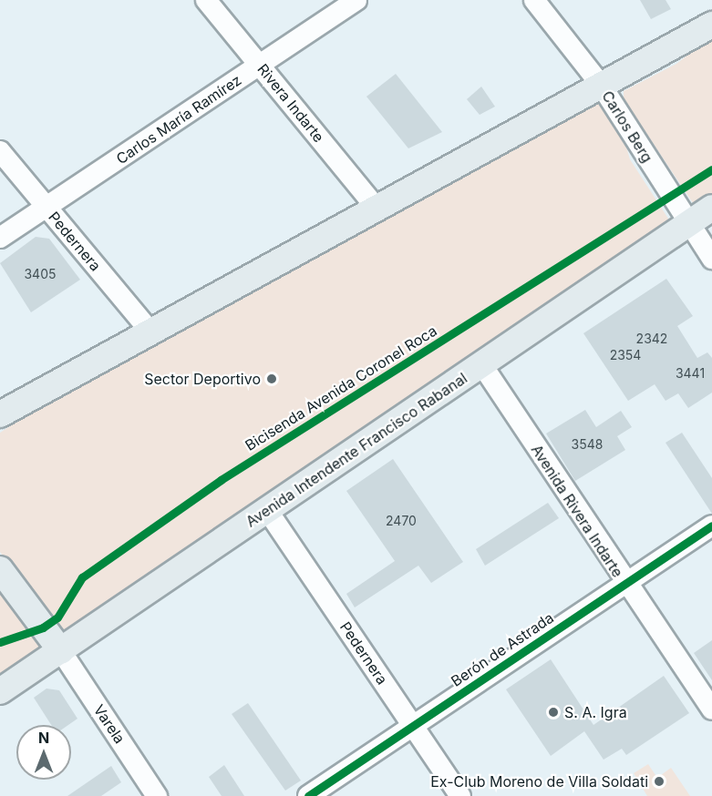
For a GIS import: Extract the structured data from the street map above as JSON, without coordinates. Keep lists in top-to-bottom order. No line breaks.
{"streets":{"main road":["Avenida Intendente Francisco Rabanal"],"street":["Rivera Indarte","Carlos María Ramírez","Carlos Berg","Pedernera","Avenida Rivera Indarte","Berón de Astrada","Varela"],"cycle path":["Bicisenda Avenida Coronel Roca"]},"crossings":[["Rivera Indarte","Carlos María Ramírez"],["Carlos María Ramírez","Pedernera"],["Carlos Berg","Avenida Intendente Francisco Rabanal"],["Pedernera","Avenida Intendente Francisco Rabanal"],["Pedernera","Berón de Astrada"],["Avenida Intendente Francisco Rabanal","Avenida Rivera Indarte"],["Avenida Intendente Francisco Rabanal","Varela"],["Avenida Rivera Indarte","Berón de Astrada"]],"places":["Sector Deportivo","S. A. Igra","Ex-Club Moreno de Villa Soldati"],"house_numbers":["3405","2342","2354","3441","3548","2470"],"north":"top"}
